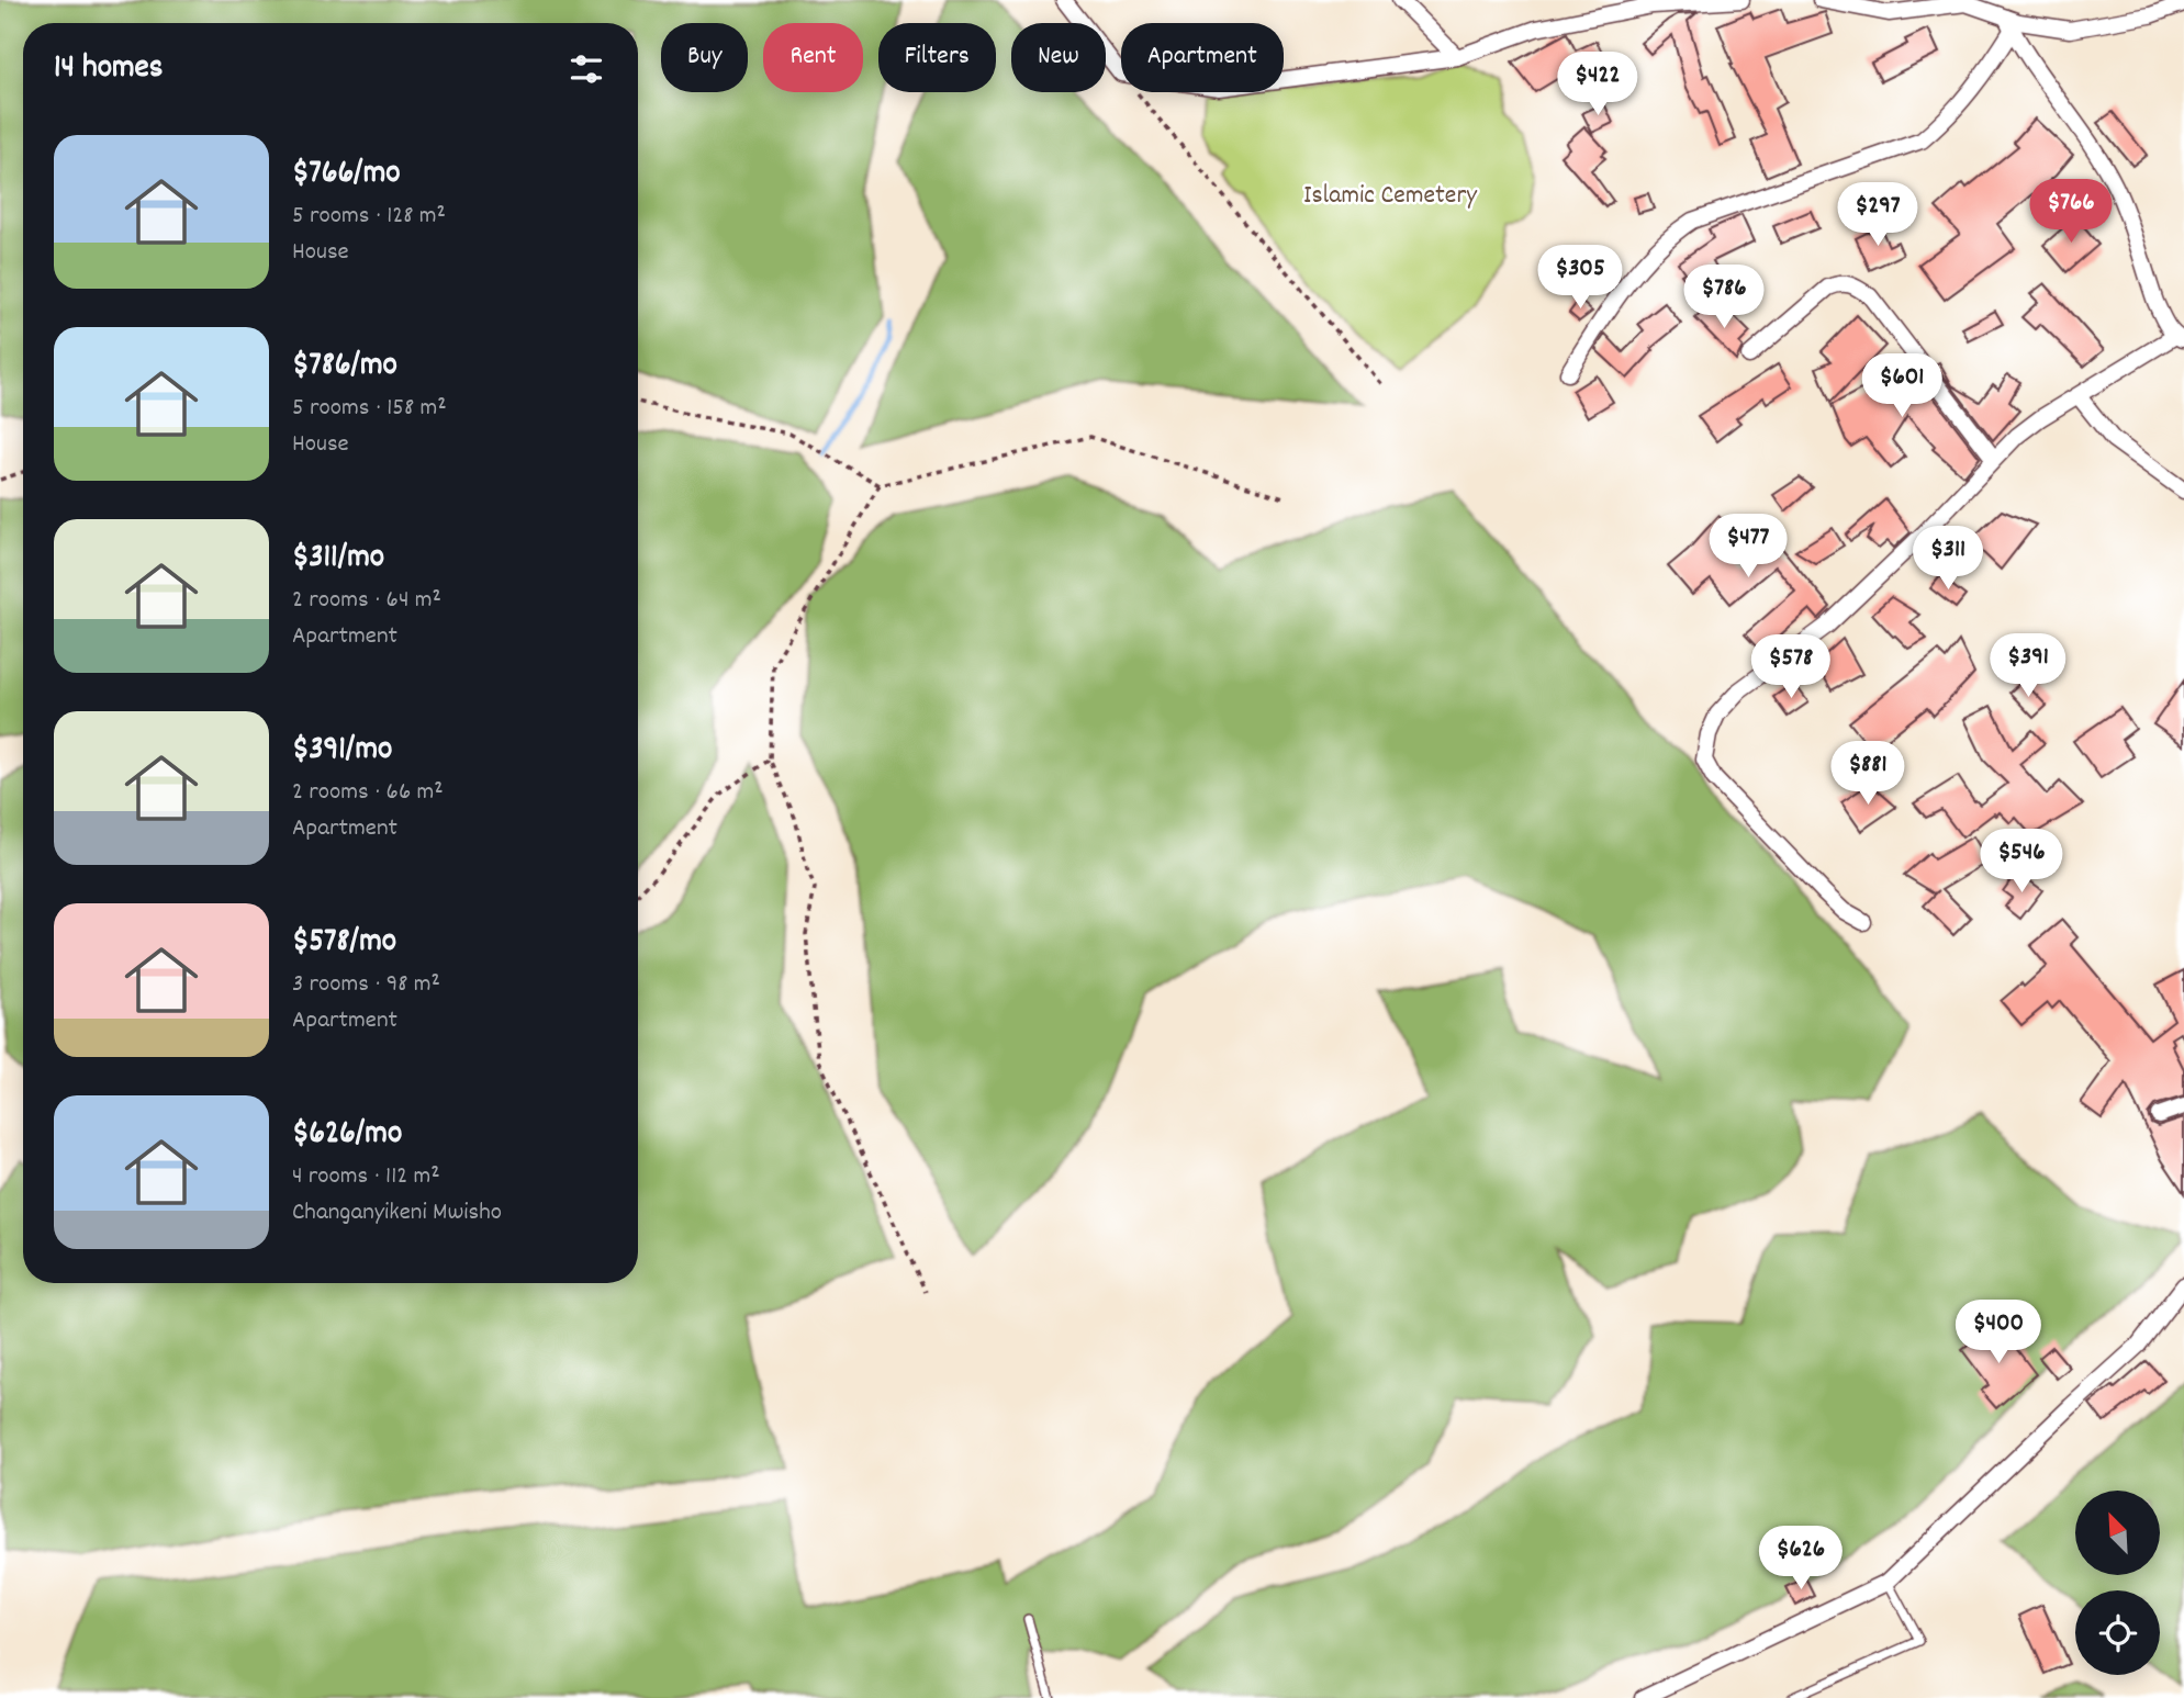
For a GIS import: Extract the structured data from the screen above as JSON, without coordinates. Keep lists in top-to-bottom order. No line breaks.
{"parks":["Islamic Cemetery"],"north":"top left","page":{"chip":["Buy","Rent","Filters","New","Apartment"],"heading":"14 homes","price":["$422","$766","$297","$305","$786","$601","$477","$311","$391","$578","$881","$546","$400","$626"],"list":[{"name":"$766/mo","note":"5 rooms · 128 m² · House"},{"name":"$786/mo","note":"5 rooms · 158 m² · House"},{"name":"$311/mo","note":"2 rooms · 64 m² · Apartment"},{"name":"$391/mo","note":"2 rooms · 66 m² · Apartment"},{"name":"$578/mo","note":"3 rooms · 98 m² · Apartment"},{"name":"$626/mo","note":"4 rooms · 112 m² · Changanyikeni Mwisho"}]}}
